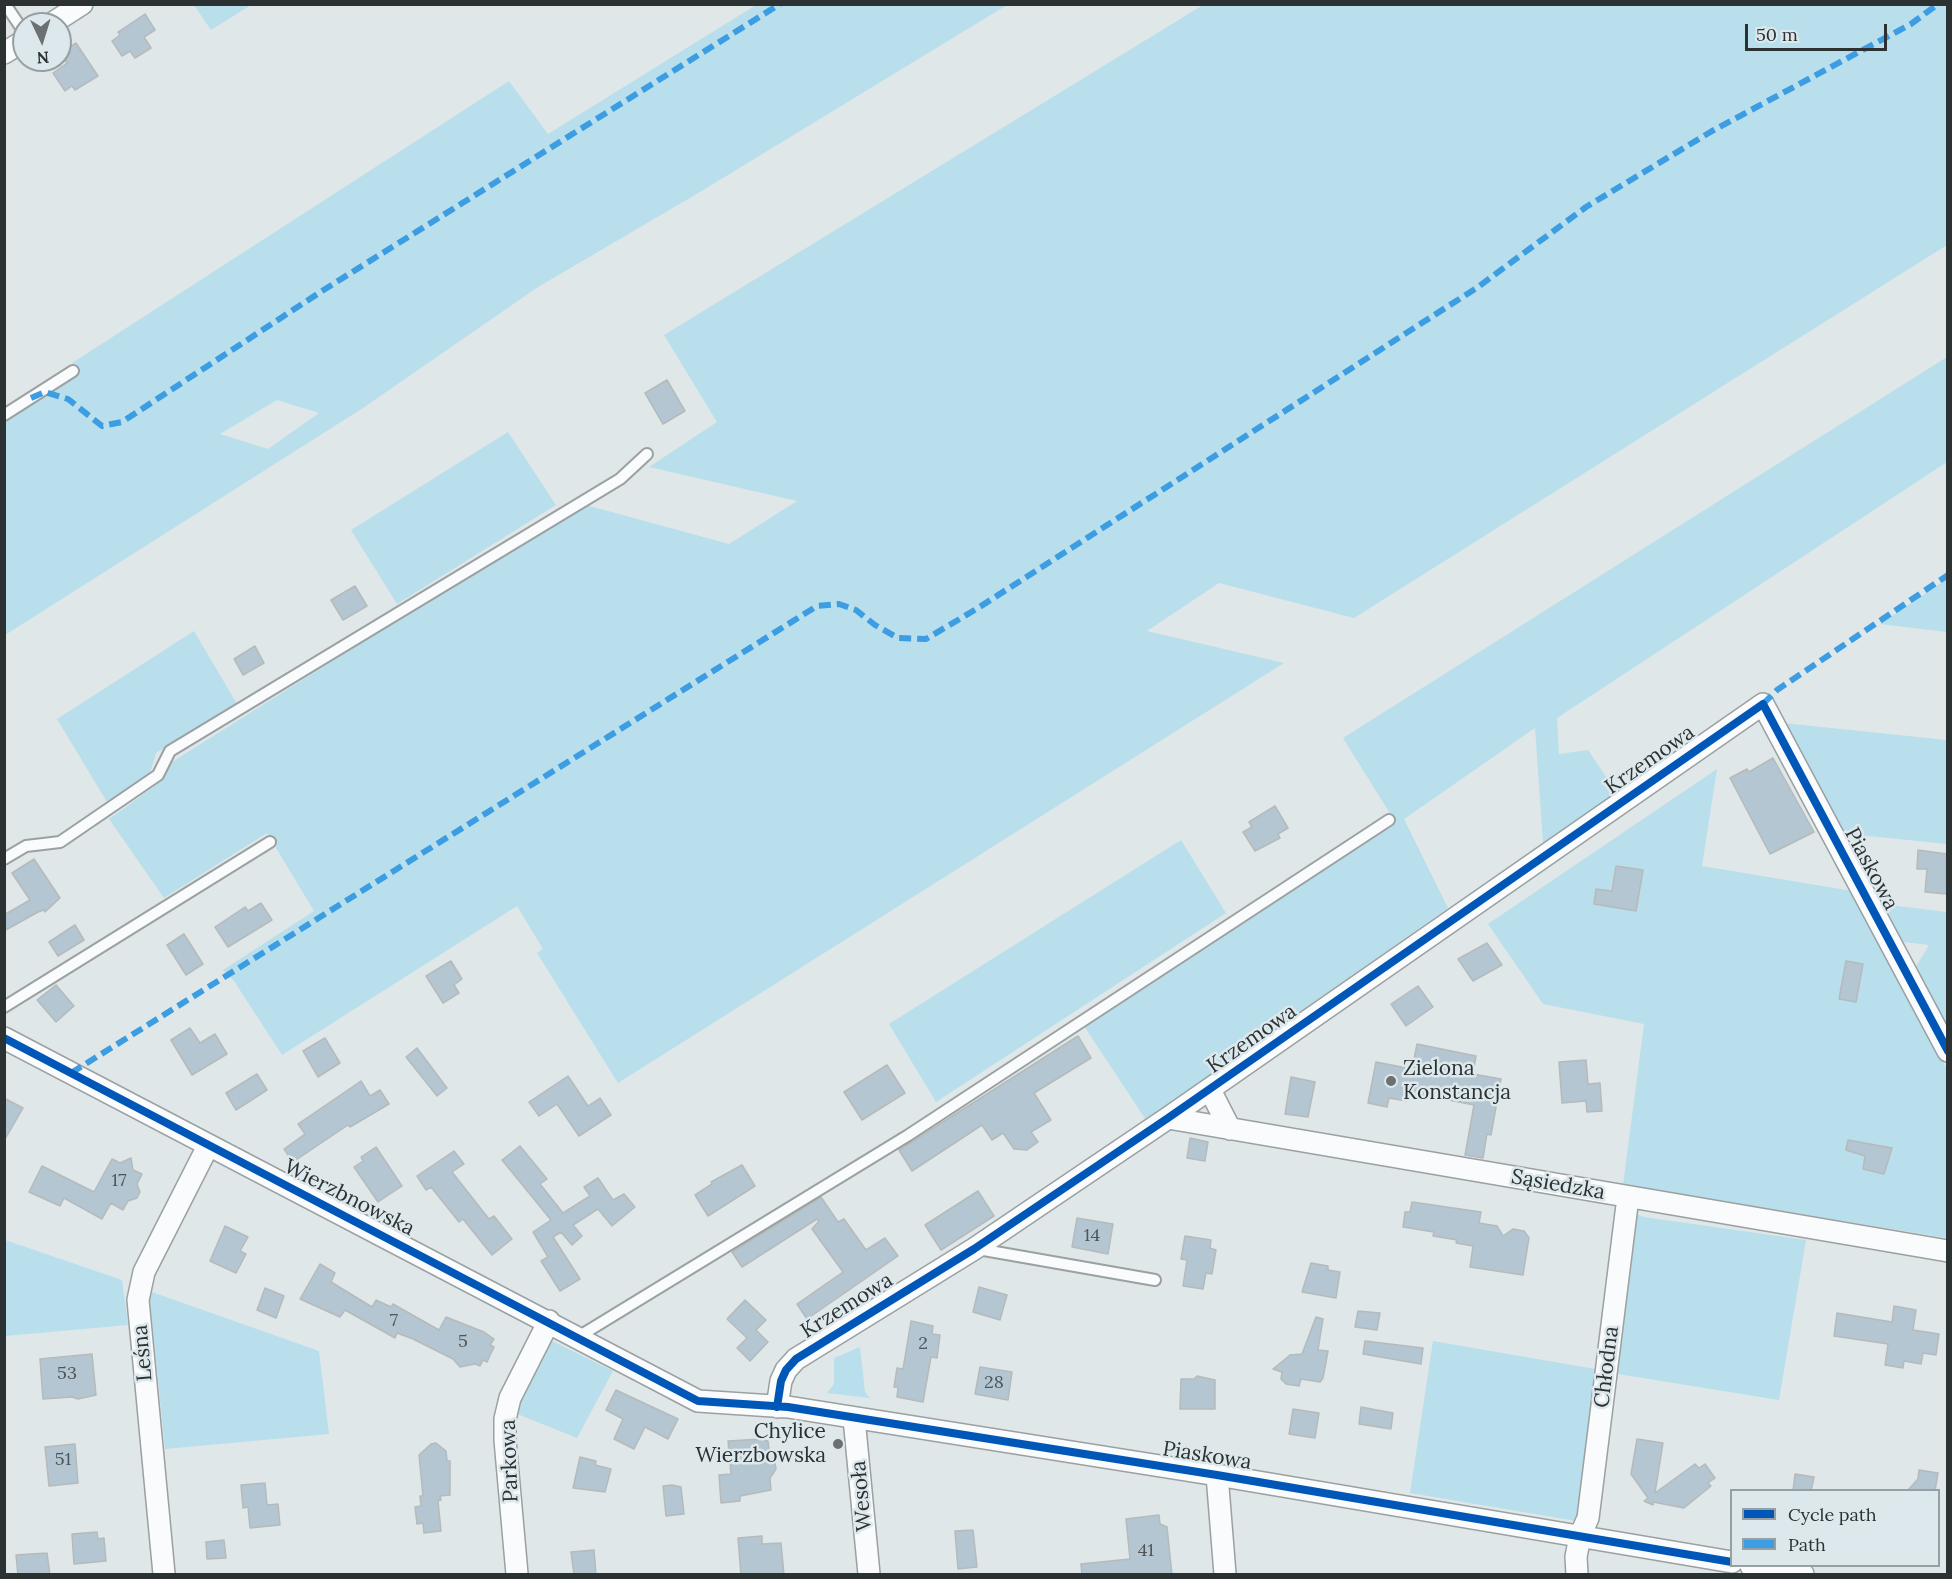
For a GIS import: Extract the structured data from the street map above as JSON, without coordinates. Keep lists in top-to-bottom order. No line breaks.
{"streets":{"street":["Krzemowa","Piaskowa","Sąsiedzka","Wierzbnowska","Leśna","Chłodna","Parkowa","Wesoła"]},"crossings":[["Krzemowa","Piaskowa"],["Krzemowa","Sąsiedzka"],["Piaskowa","Wierzbnowska"],["Piaskowa","Chłodna"],["Piaskowa","Wesoła"],["Sąsiedzka","Chłodna"],["Wierzbnowska","Leśna"],["Wierzbnowska","Parkowa"]],"places":["Zielona Konstancja","Chylice Wierzbowska"],"house_numbers":["17","14","7","5","2","53","28","51","41"],"legend":["Cycle path","Path"],"scale_bar":"50 m","north":"bottom"}
